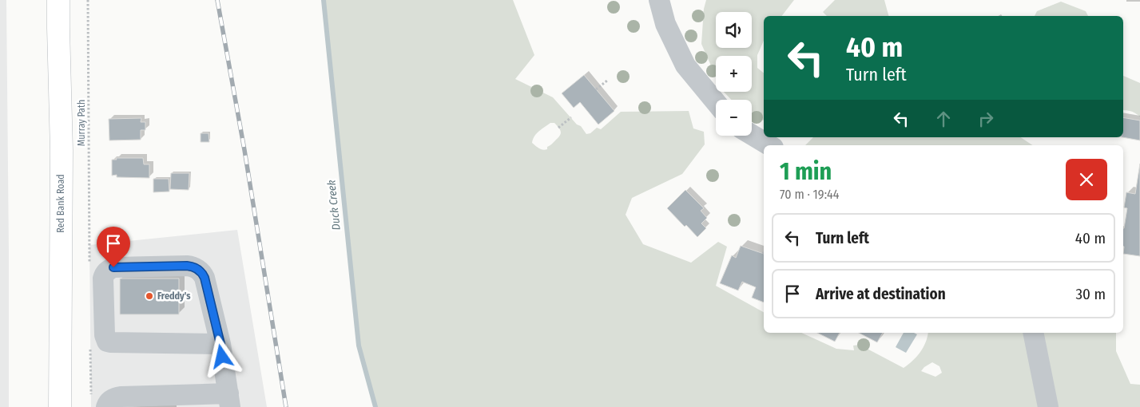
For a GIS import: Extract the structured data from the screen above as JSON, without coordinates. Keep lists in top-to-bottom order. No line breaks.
{"streets":{"highway":["Red Bank Road"],"path":["Murray Path"]},"water":["Duck Creek"],"places":["Freddy's"],"page":{"map_buttons":["+","−"],"turn":["40 m","Turn left"],"heading":["1 min","70 m · 19:44"],"list":[{"name":"Turn left","value":"40 m"},{"name":"Arrive at destination","value":"30 m"}]}}
